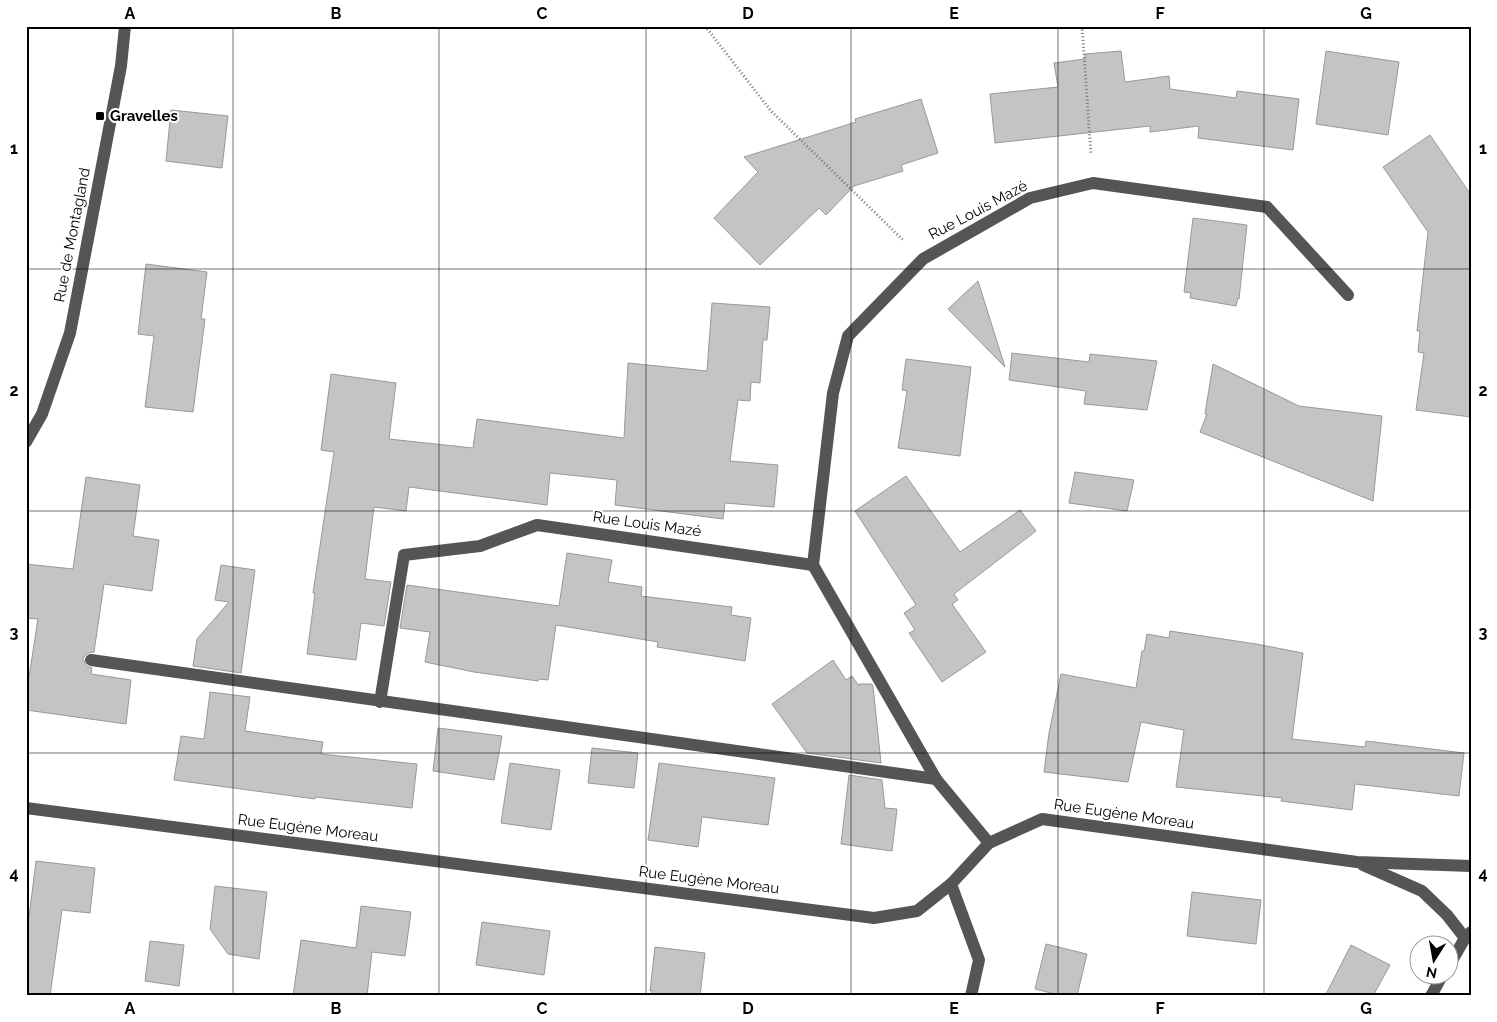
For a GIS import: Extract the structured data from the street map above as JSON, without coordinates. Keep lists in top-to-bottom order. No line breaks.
{"streets":{"street":["Rue Louis Mazé","Rue de Montagland","Rue Eugène Moreau"]},"places":{"transit":["Gravelles"]},"north":"bottom","grid":{"columns":["A","B","C","D","E","F","G"],"rows":["1","2","3","4"]}}
